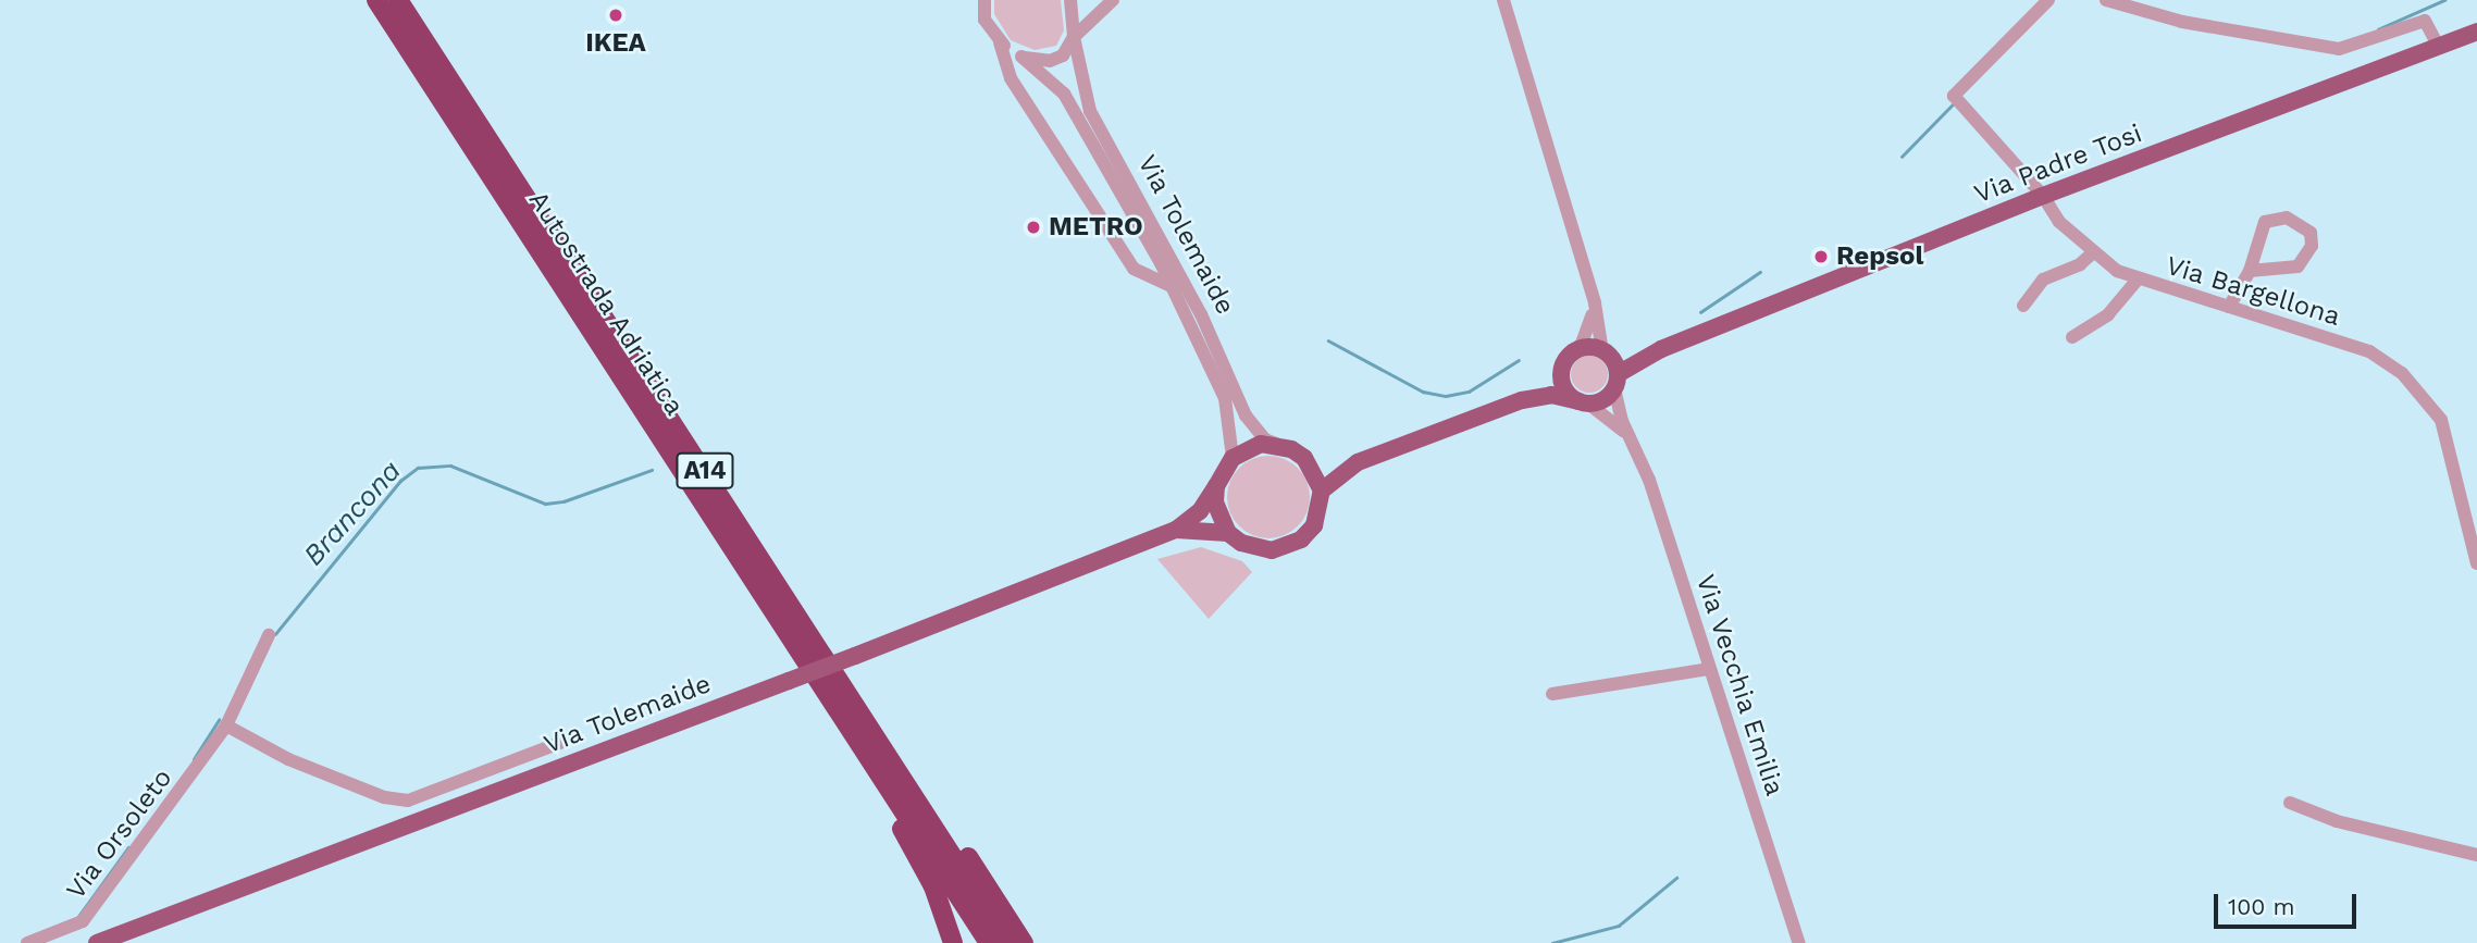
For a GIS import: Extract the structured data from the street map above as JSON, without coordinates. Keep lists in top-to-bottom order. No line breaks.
{"streets":{"highway":["Autostrada Adriatica","A14"],"main road":["Via Padre Tosi","Via Tolemaide"],"street":["Via Bargellona","Via Vecchia Emilia","Via Orsoleto"]},"crossings":[["Via Padre Tosi","Via Bargellona"],["Via Tolemaide","Via Vecchia Emilia"]],"water":["Brancona"],"places":["IKEA","METRO","Repsol"],"scale_bar":"100 m"}
